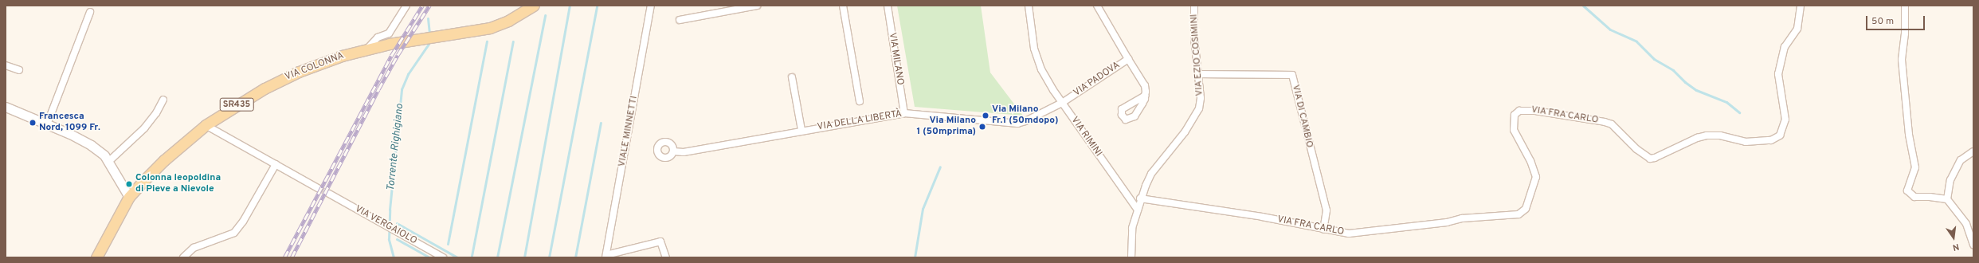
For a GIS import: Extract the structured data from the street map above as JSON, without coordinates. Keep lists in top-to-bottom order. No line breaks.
{"streets":{"main road":["VIA COLONNA","SR435"],"street":["VIA EZIO COSIMINI","VIA MILANO","VIA PADOVA","VIA FRA CARLO","VIA DI CAMBIO","VIA DELLA LIBERTÀ","VIALE MINNETTI","VIA RIMINI","VIA VERGAIOLO"]},"crossings":[["VIA EZIO COSIMINI","VIA FRA CARLO"],["VIA EZIO COSIMINI","VIA DI CAMBIO"],["VIA EZIO COSIMINI","VIA RIMINI"],["VIA MILANO","VIA DELLA LIBERTÀ"],["VIA COLONNA","SR435"],["VIA PADOVA","VIA DELLA LIBERTÀ"],["VIA PADOVA","VIA RIMINI"],["VIA FRA CARLO","VIA DI CAMBIO"],["VIA DELLA LIBERTÀ","VIA RIMINI"]],"water":["Torrente Righigiano"],"places":["Via Milano Fr.1 (50mdopo)","Francesca Nord, 1099 Fr.","Via Milano 1 (50mprima)","Colonna leopoldina di Pieve a Nievole"],"scale_bar":"50 m","north":"bottom"}
